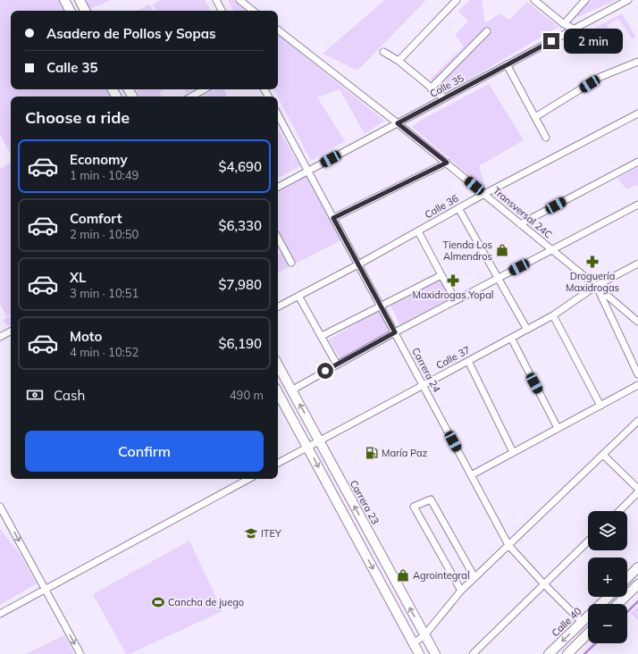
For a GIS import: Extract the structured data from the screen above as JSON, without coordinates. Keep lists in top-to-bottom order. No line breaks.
{"streets":{"street":["Calle 35","Calle 36","Transversal 24C","Calle 37","Carrera 24","Carrera 23","Calle 40"]},"crossings":[["Calle 35","Transversal 24C"],["Calle 35","Carrera 24"],["Calle 36","Transversal 24C"],["Calle 36","Carrera 24"],["Transversal 24C","Calle 37"],["Calle 37","Carrera 24"],["Calle 37","Carrera 23"],["Carrera 24","Calle 40"]],"places":{"shop":["Tienda Los Almendros","Agrointegral"],"pharmacy":["Droguería Maxidrogas","Maxidrogas Yopal"],"fuel station":["María Paz"],"school or university":["ITEY"],"sports":["Cancha de juego"]},"page":{"banner":["Asadero de Pollos y Sopas","Calle 35"],"bubble":"2 min","heading":"Choose a ride","list":[{"name":"Economy","note":"1 min · 10:49","value":"$4,690"},{"name":"Comfort","note":"2 min · 10:50","value":"$6,330"},{"name":"XL","note":"3 min · 10:51","value":"$7,980"},{"name":"Moto","note":"4 min · 10:52","value":"$6,190"}],"pay":["Cash","490 m"],"buttons":"Confirm","map_buttons":["+","−"]}}
